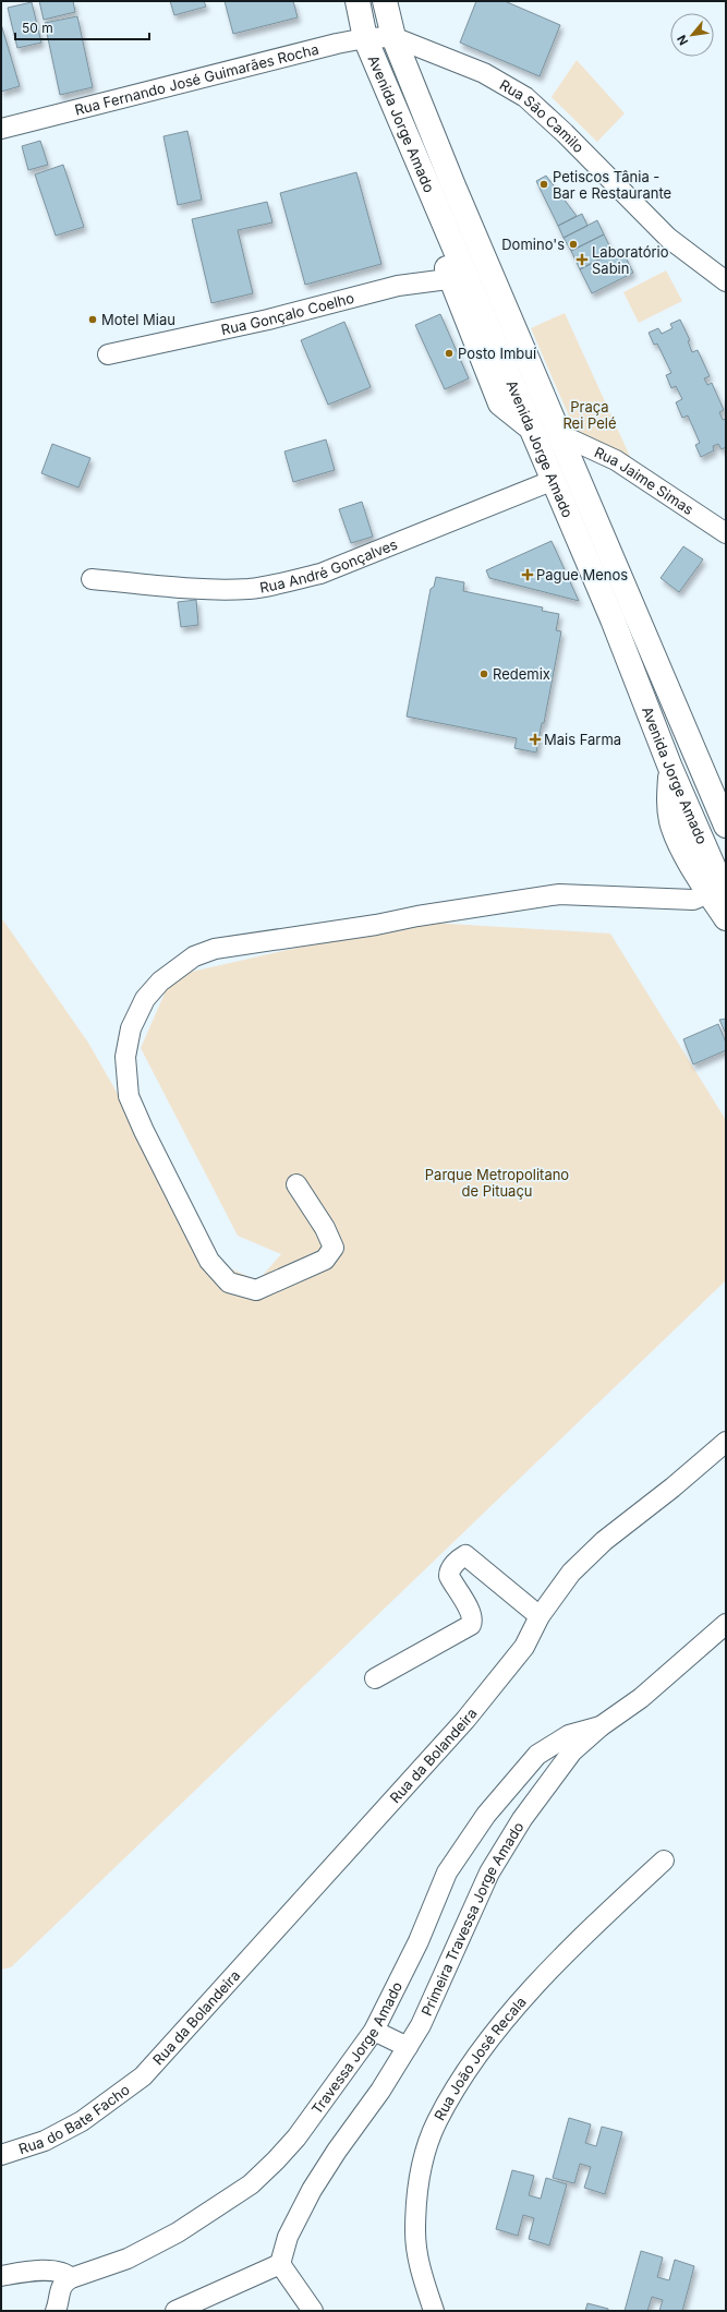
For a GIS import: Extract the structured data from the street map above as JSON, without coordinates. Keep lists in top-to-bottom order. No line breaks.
{"streets":{"main road":["Avenida Jorge Amado"],"street":["Rua Fernando José Guimarães Rocha","Rua São Camilo","Rua Gonçalo Coelho","Rua Jaime Simas","Rua André Gonçalves","Rua da Bolandeira","Primeira Travessa Jorge Amado","Travessa Jorge Amado","Rua João José Recala","Rua do Bate Facho"]},"crossings":[["Rua Fernando José Guimarães Rocha","Rua São Camilo"],["Rua Fernando José Guimarães Rocha","Avenida Jorge Amado"],["Rua São Camilo","Avenida Jorge Amado"],["Avenida Jorge Amado","Rua Gonçalo Coelho"],["Avenida Jorge Amado","Rua Jaime Simas"],["Avenida Jorge Amado","Rua André Gonçalves"],["Rua da Bolandeira","Rua do Bate Facho"],["Primeira Travessa Jorge Amado","Travessa Jorge Amado"]],"parks":["Praça Rei Pelé","Parque Metropolitano de Pituaçu"],"places":{"other":["Petiscos Tânia - Bar e Restaurante","Domino's","Motel Miau","Posto Imbuí","Redemix"],"health":["Laboratório Sabin","Pague Menos","Mais Farma"]},"scale_bar":"50 m","north":"bottom left"}
